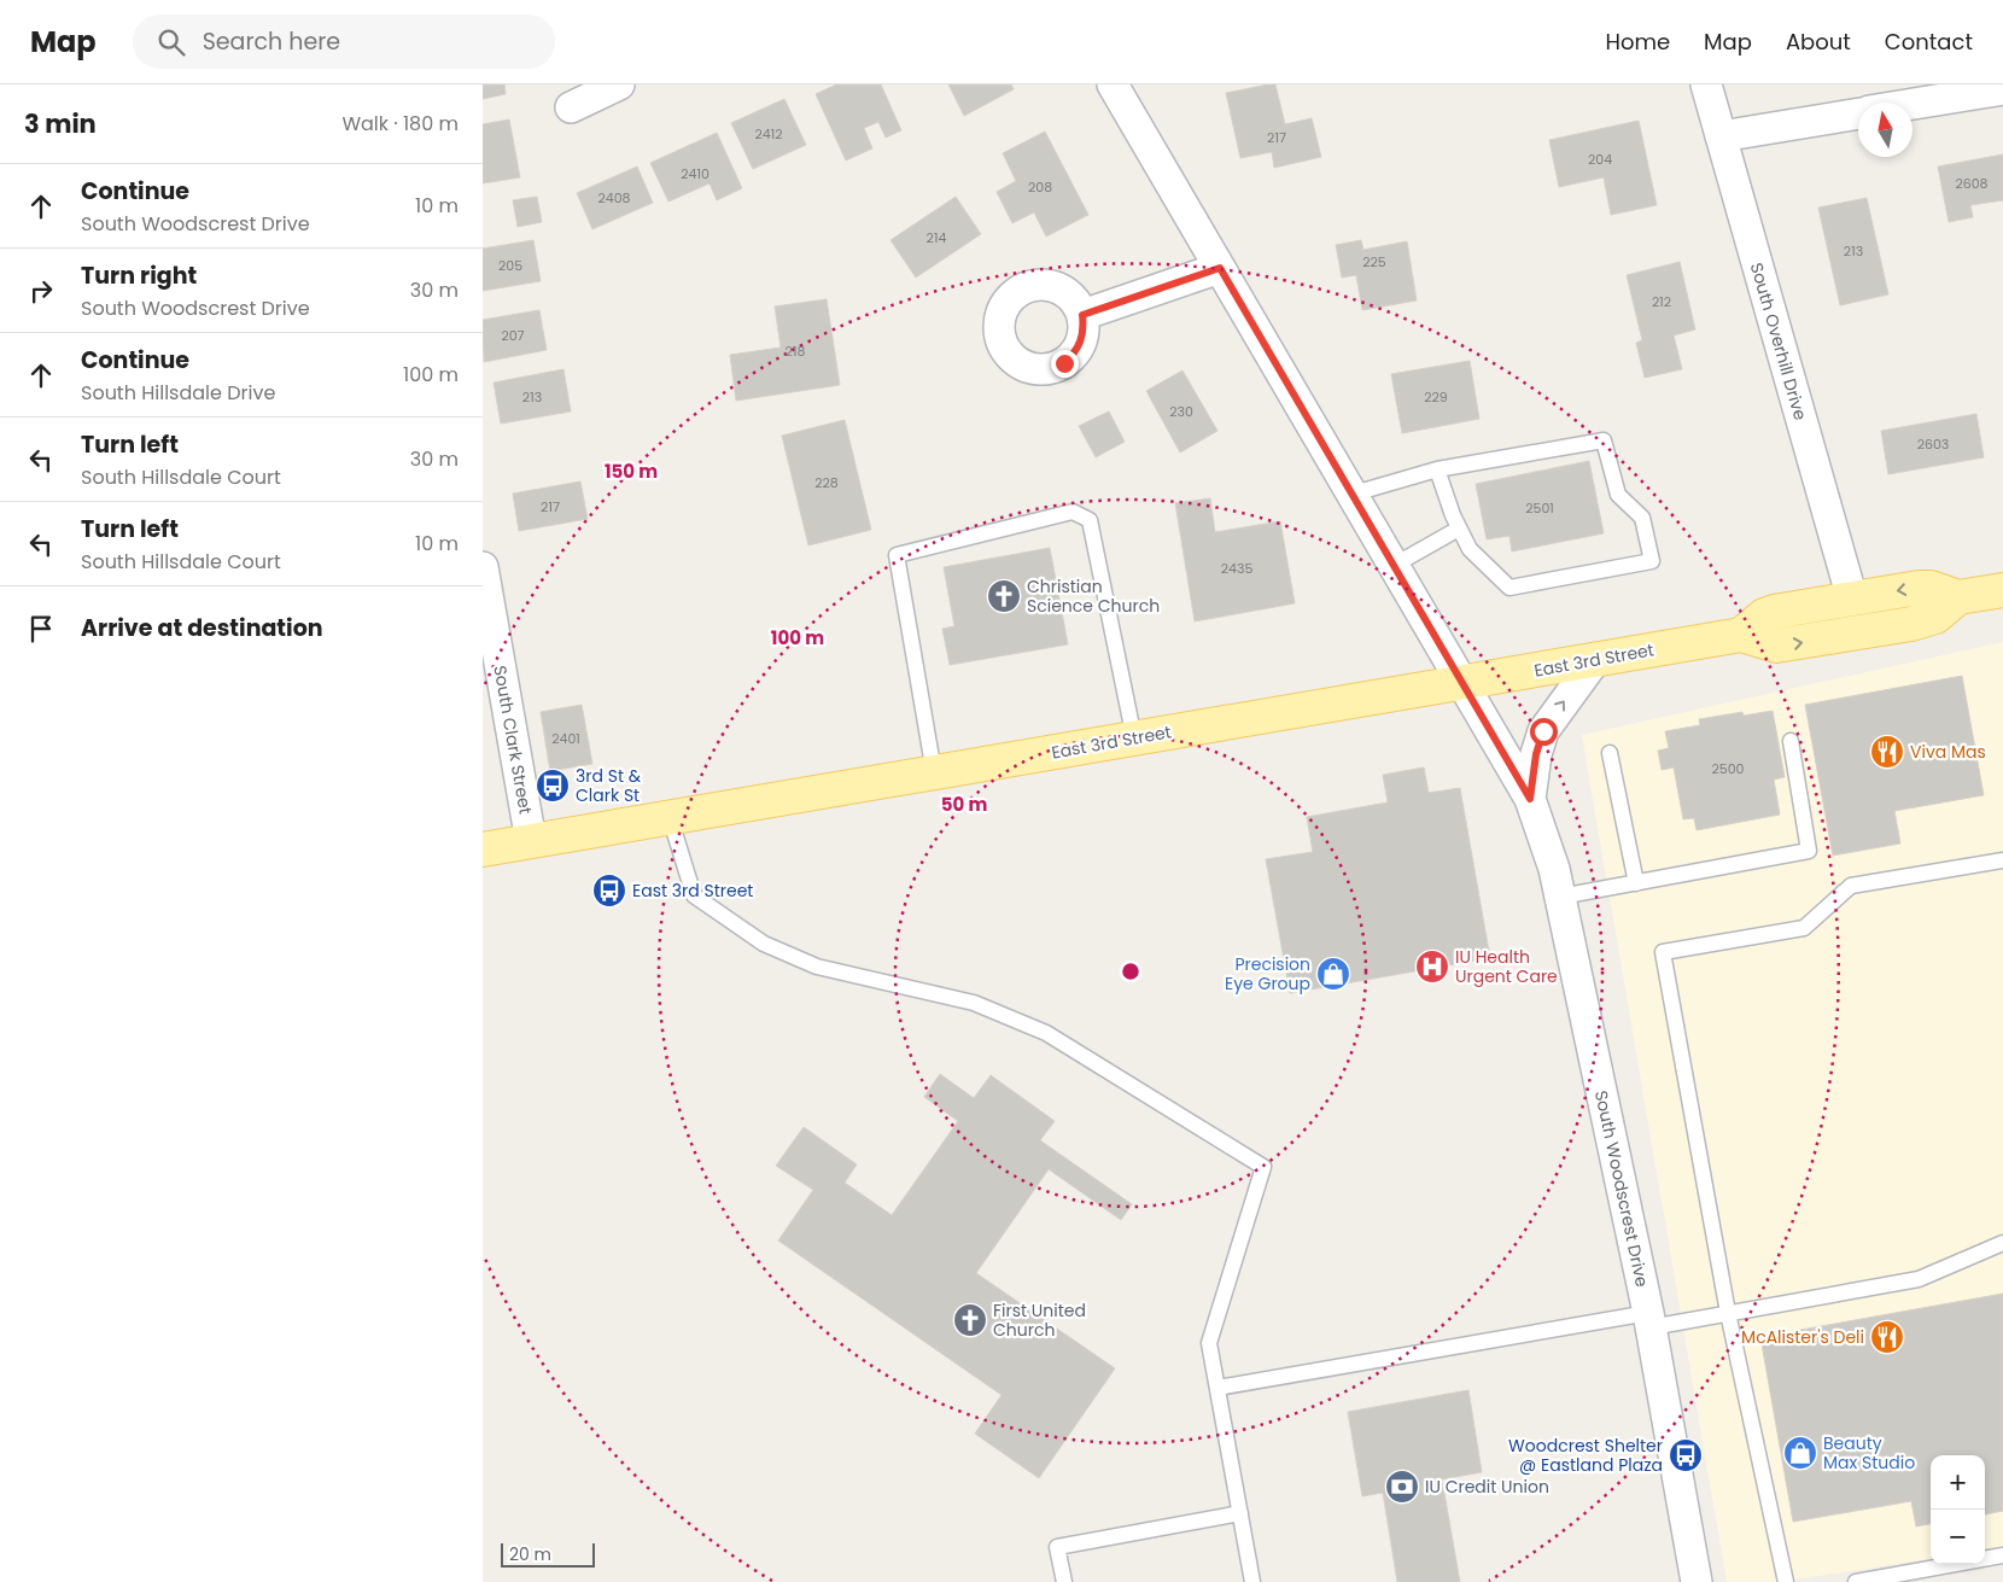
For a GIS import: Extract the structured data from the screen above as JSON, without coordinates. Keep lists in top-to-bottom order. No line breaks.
{"streets":{"main road":["East 3rd Street"],"street":["South Overhill Drive","South Clark Street","South Woodscrest Drive"]},"crossings":[["East 3rd Street","South Clark Street"],["East 3rd Street","South Woodscrest Drive"]],"places":{"church":["Christian Science Church","First United Church"],"restaurant":["Viva Mas","McAlister's Deli"],"bus stop":["3rd St & Clark St","East 3rd Street","Woodcrest Shelter @ Eastland Plaza"],"hospital":["IU Health Urgent Care"],"shop":["Precision Eye Group","Beauty Max Studio"],"bank":["IU Credit Union"]},"house_numbers":["2412","217","204","2410","2608","208","2408","214","213","225","205","212","207","218","213","229","230","2603","228","217","2501","2435","2401","2500"],"scale_bar":"20 m","north":"top","page":{"header":"Map","search":"Search here","nav":["Home","Map","About","Contact"],"heading":["3 min","Walk · 180 m"],"list":[["Continue","South Woodscrest Drive","10 m"],["Turn right","South Woodscrest Drive","30 m"],["Continue","South Hillsdale Drive","100 m"],["Turn left","South Hillsdale Court","30 m"],["Turn left","South Hillsdale Court","10 m"],"Arrive at destination"],"map_buttons":["+","−"],"scale":"20 m"},"rings":["150 m","100 m","50 m"]}
